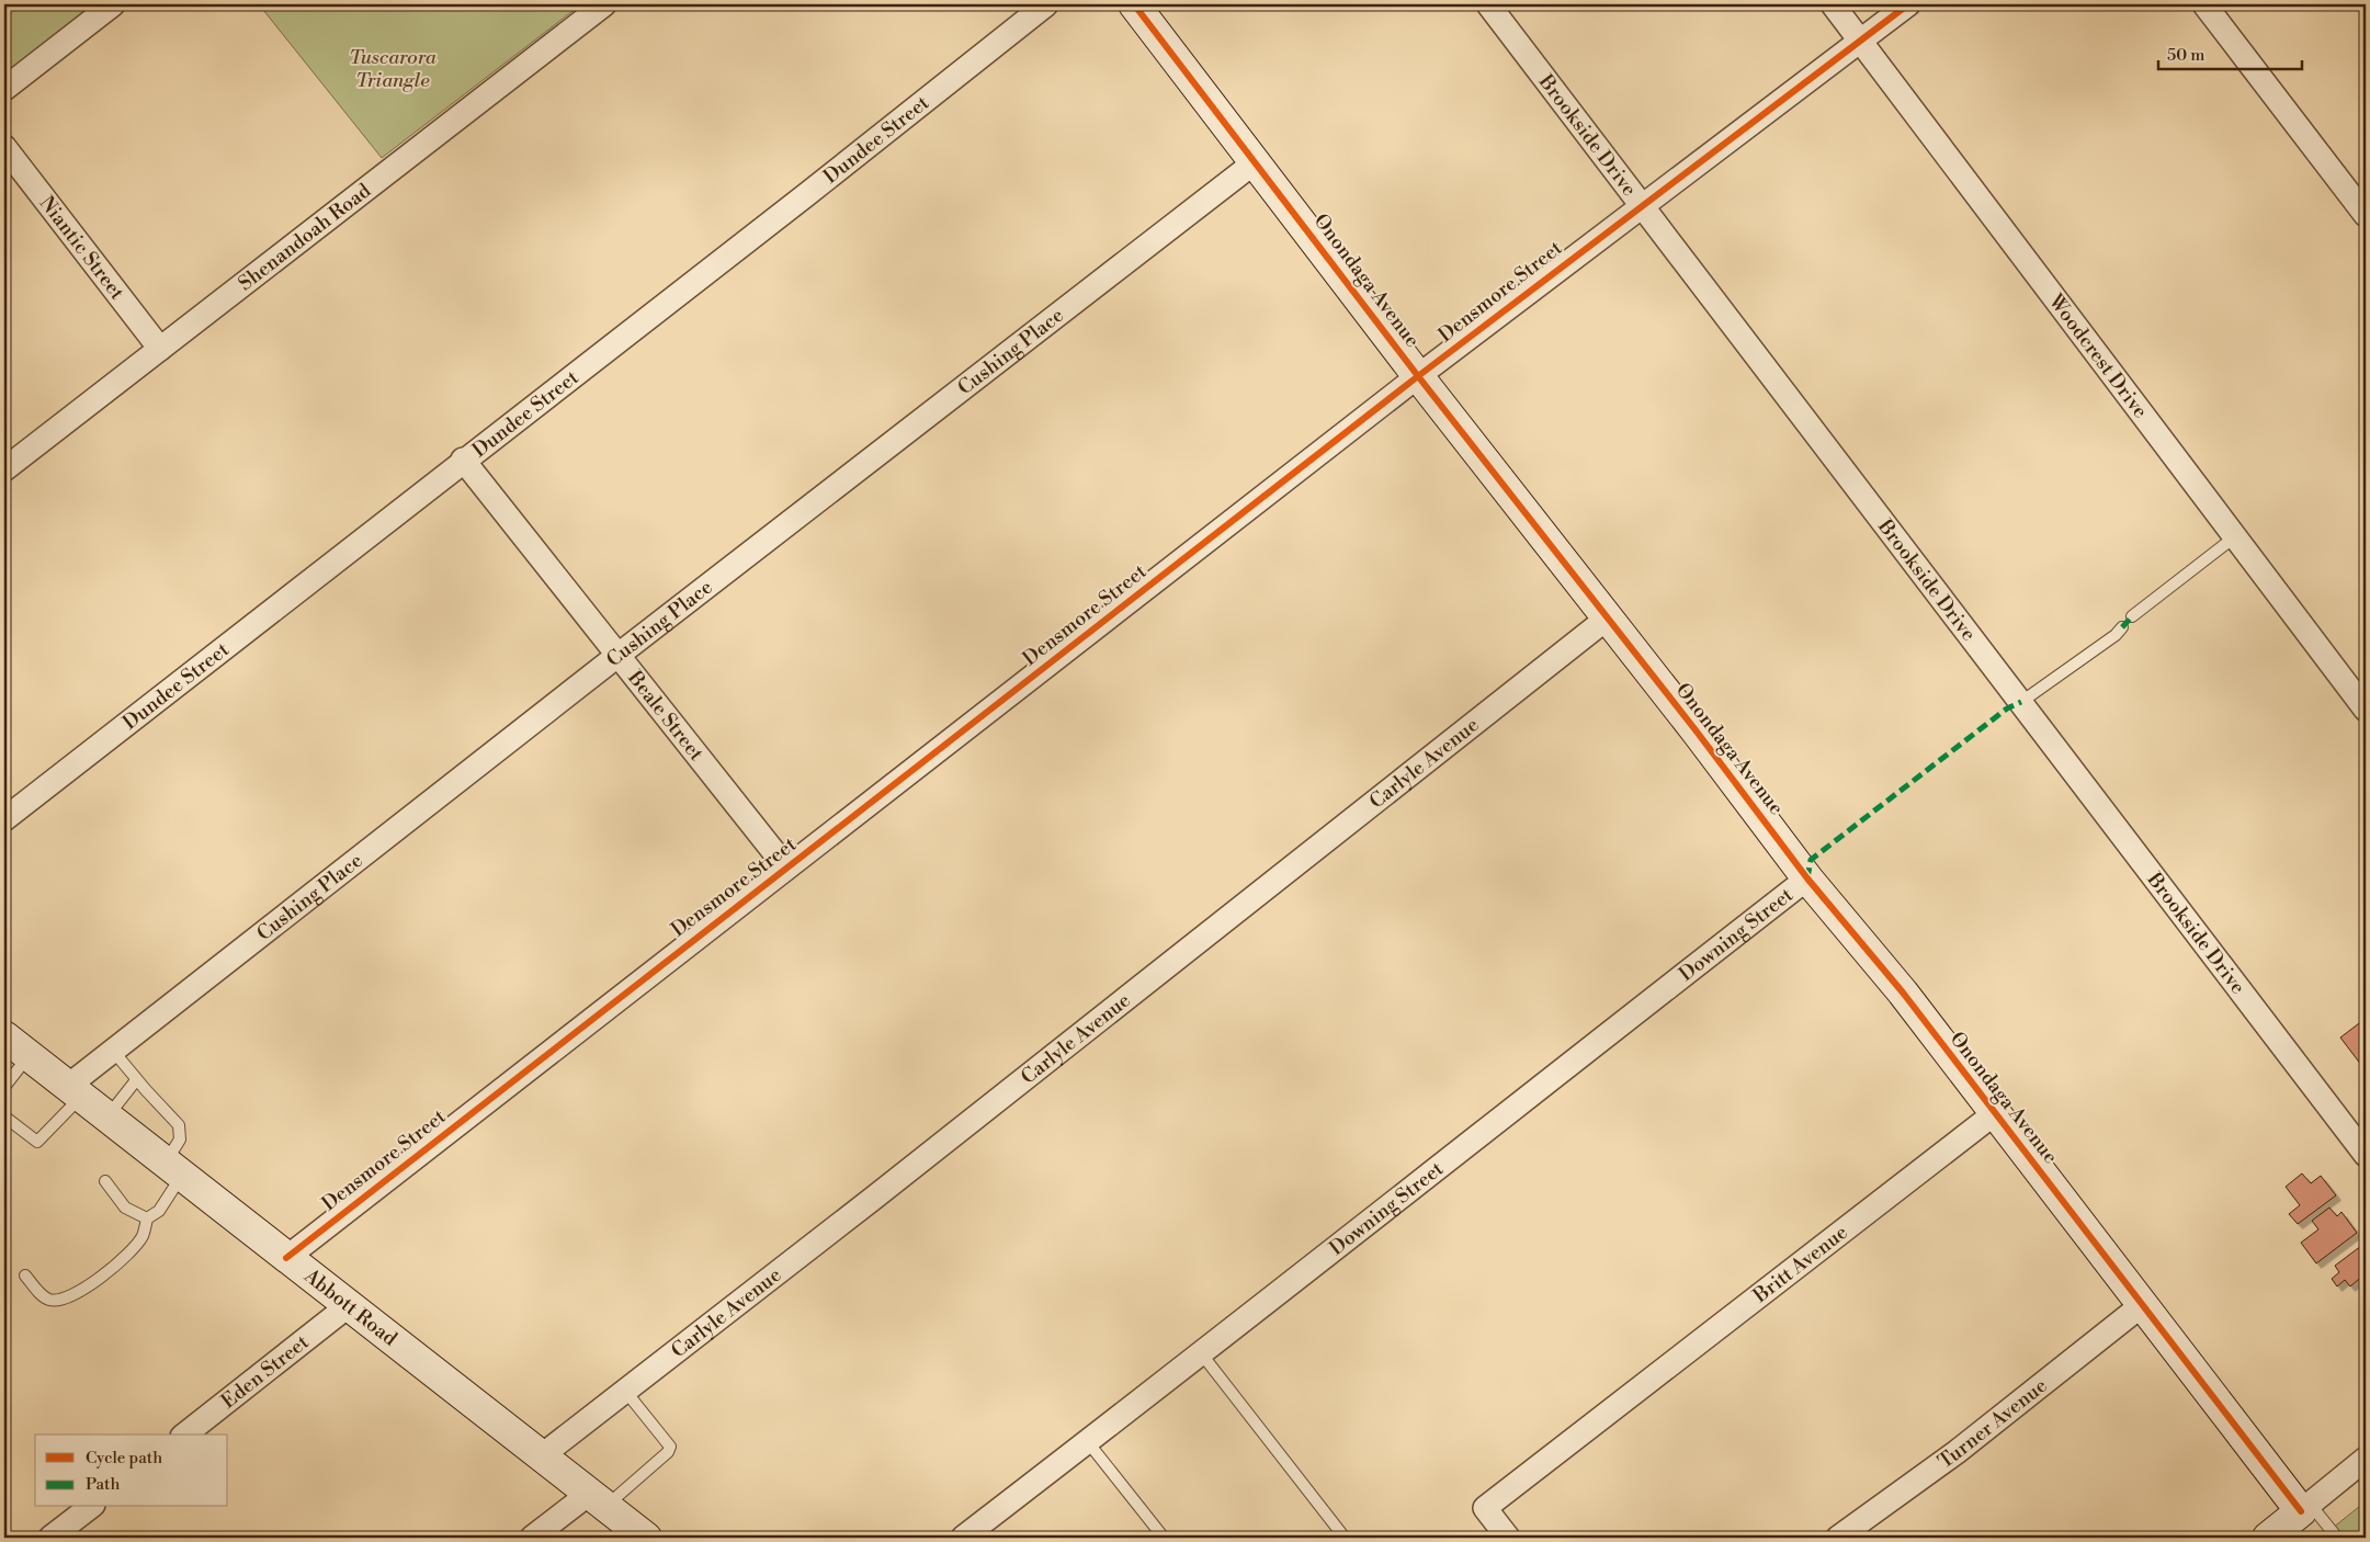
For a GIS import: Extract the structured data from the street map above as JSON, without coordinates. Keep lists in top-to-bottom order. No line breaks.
{"streets":{"street":["Brookside Drive","Dundee Street","Shenandoah Road","Niantic Street","Onondaga Avenue","Densmore Street","Cushing Place","Woodcrest Drive","Beale Street","Carlyle Avenue","Downing Street","Britt Avenue","Abbott Road","Eden Street","Turner Avenue"]},"crossings":[["Brookside Drive","Densmore Street"],["Dundee Street","Beale Street"],["Shenandoah Road","Niantic Street"],["Onondaga Avenue","Densmore Street"],["Onondaga Avenue","Cushing Place"],["Onondaga Avenue","Carlyle Avenue"],["Onondaga Avenue","Downing Street"],["Onondaga Avenue","Britt Avenue"],["Onondaga Avenue","Turner Avenue"],["Densmore Street","Woodcrest Drive"],["Densmore Street","Beale Street"],["Densmore Street","Abbott Road"],["Cushing Place","Beale Street"],["Cushing Place","Abbott Road"],["Carlyle Avenue","Abbott Road"],["Abbott Road","Eden Street"]],"parks":["Tuscarora Triangle"],"legend":["Cycle path","Path"],"scale_bar":"50 m"}
